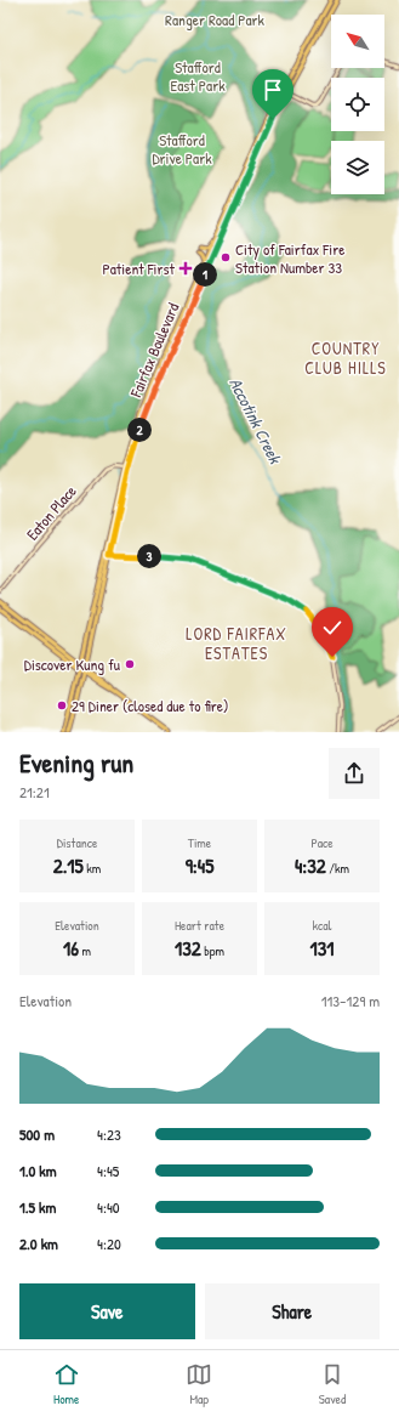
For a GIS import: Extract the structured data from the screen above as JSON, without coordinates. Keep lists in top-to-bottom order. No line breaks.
{"streets":{"main road":["Fairfax Boulevard"],"street":["Eaton Place"]},"crossings":[["Fairfax Boulevard","Eaton Place"]],"districts":["COUNTRY CLUB HILLS","LORD FAIRFAX ESTATES"],"water":["Accotink Creek"],"parks":["Ranger Road Park","Stafford East Park","Stafford Drive Park"],"places":{"other":["City of Fairfax Fire Station Number 33","Discover Kung fu","29 Diner (closed due to fire)"],"health":["Patient First"]},"north":"top left","page":{"pins":["1","2","3"],"heading":["Evening run","21:21"],"stats":[["Distance","2.15 km"],["Time","9:45"],["Pace","4:32 /km"],["Elevation","16 m"],["Heart rate","132 bpm"],["kcal","131"]],"chart":["Elevation","113–129 m"],"list":[{"name":"500 m","note":"4:23"},{"name":"1.0 km","note":"4:45"},{"name":"1.5 km","note":"4:40"},{"name":"2.0 km","note":"4:20"}],"buttons":["Save","Share"],"tabs":["Home","Map","Saved"]}}
